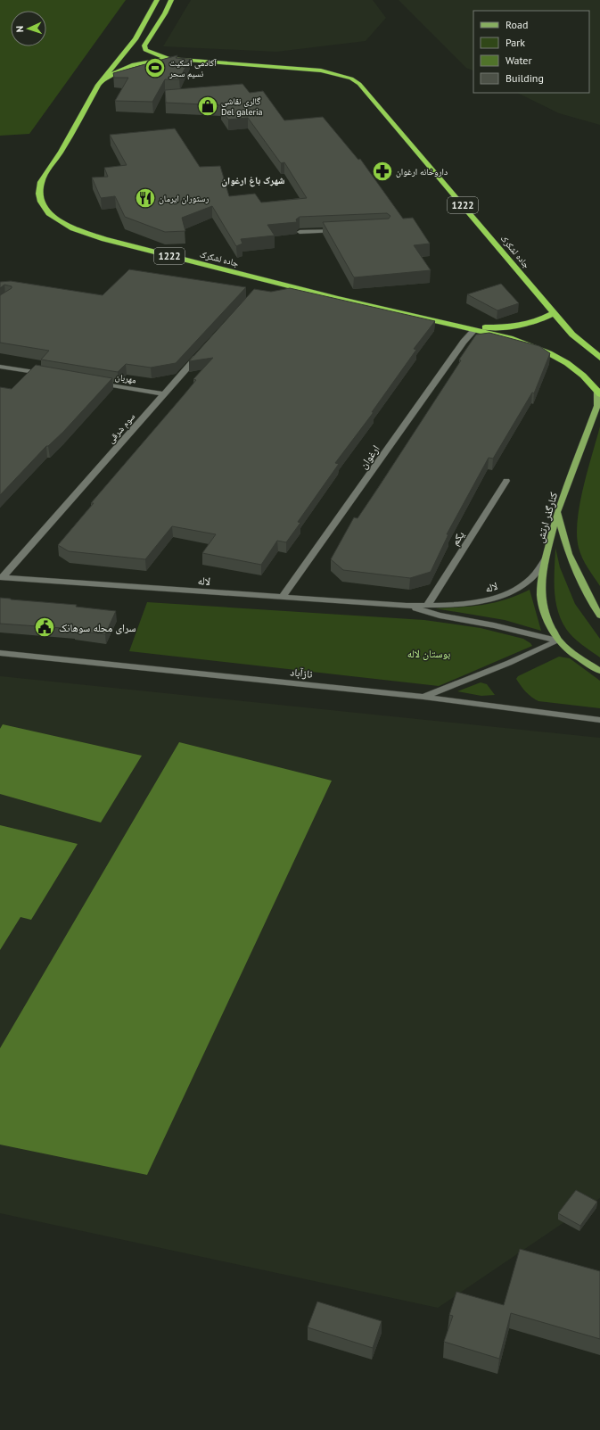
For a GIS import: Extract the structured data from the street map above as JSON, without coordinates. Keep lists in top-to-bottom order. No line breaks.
{"streets":{"highway":["1222","جاده لشکرک","کنارگذر ارتش"],"street":["مهربان","سوم شرقی","ارغوان","یکم","لاله","نازآباد"]},"crossings":[["1222","جاده لشکرک"],["جاده لشکرک","ارغوان"],["جاده لشکرک","کنارگذر ارتش"],["مهربان","سوم شرقی"],["سوم شرقی","لاله"],["ارغوان","لاله"],["کنارگذر ارتش","لاله"],["یکم","لاله"]],"districts":["شهرک باغ ارغوان"],"parks":["بوستان لاله"],"places":{"sports":["آکادمی اسکیت نسیم سحر"],"shop":["گالرى نقاشى Del galeria"],"pharmacy":["داروخانه ارغوان"],"restaurant":["رستوران ايرمان"],"public building":["سرای محله سوهانک"]},"legend":["Road","Park","Water","Building"],"north":"left"}
